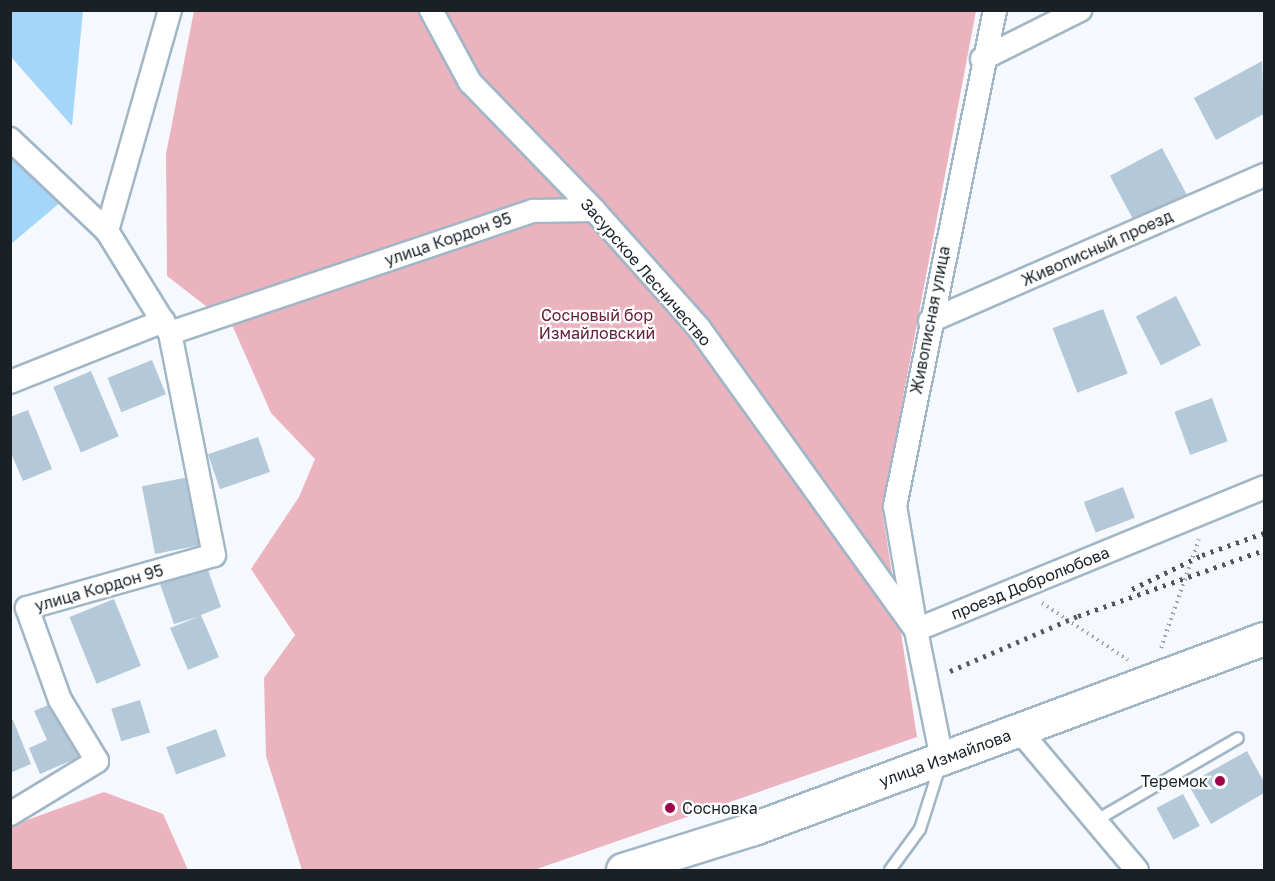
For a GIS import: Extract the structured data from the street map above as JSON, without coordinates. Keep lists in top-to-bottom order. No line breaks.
{"streets":{"main road":["улица Измайлова"],"street":["улица Кордон 95","Живописный проезд","Засурское Лесничество","Живописная улица","проезд Добролюбова"]},"crossings":[["улица Кордон 95","Засурское Лесничество"],["Живописный проезд","Живописная улица"],["Засурское Лесничество","Живописная улица"],["Засурское Лесничество","проезд Добролюбова"],["Живописная улица","проезд Добролюбова"]],"parks":["Сосновый бор Измайловский"],"places":["Теремок","Сосновка"]}
